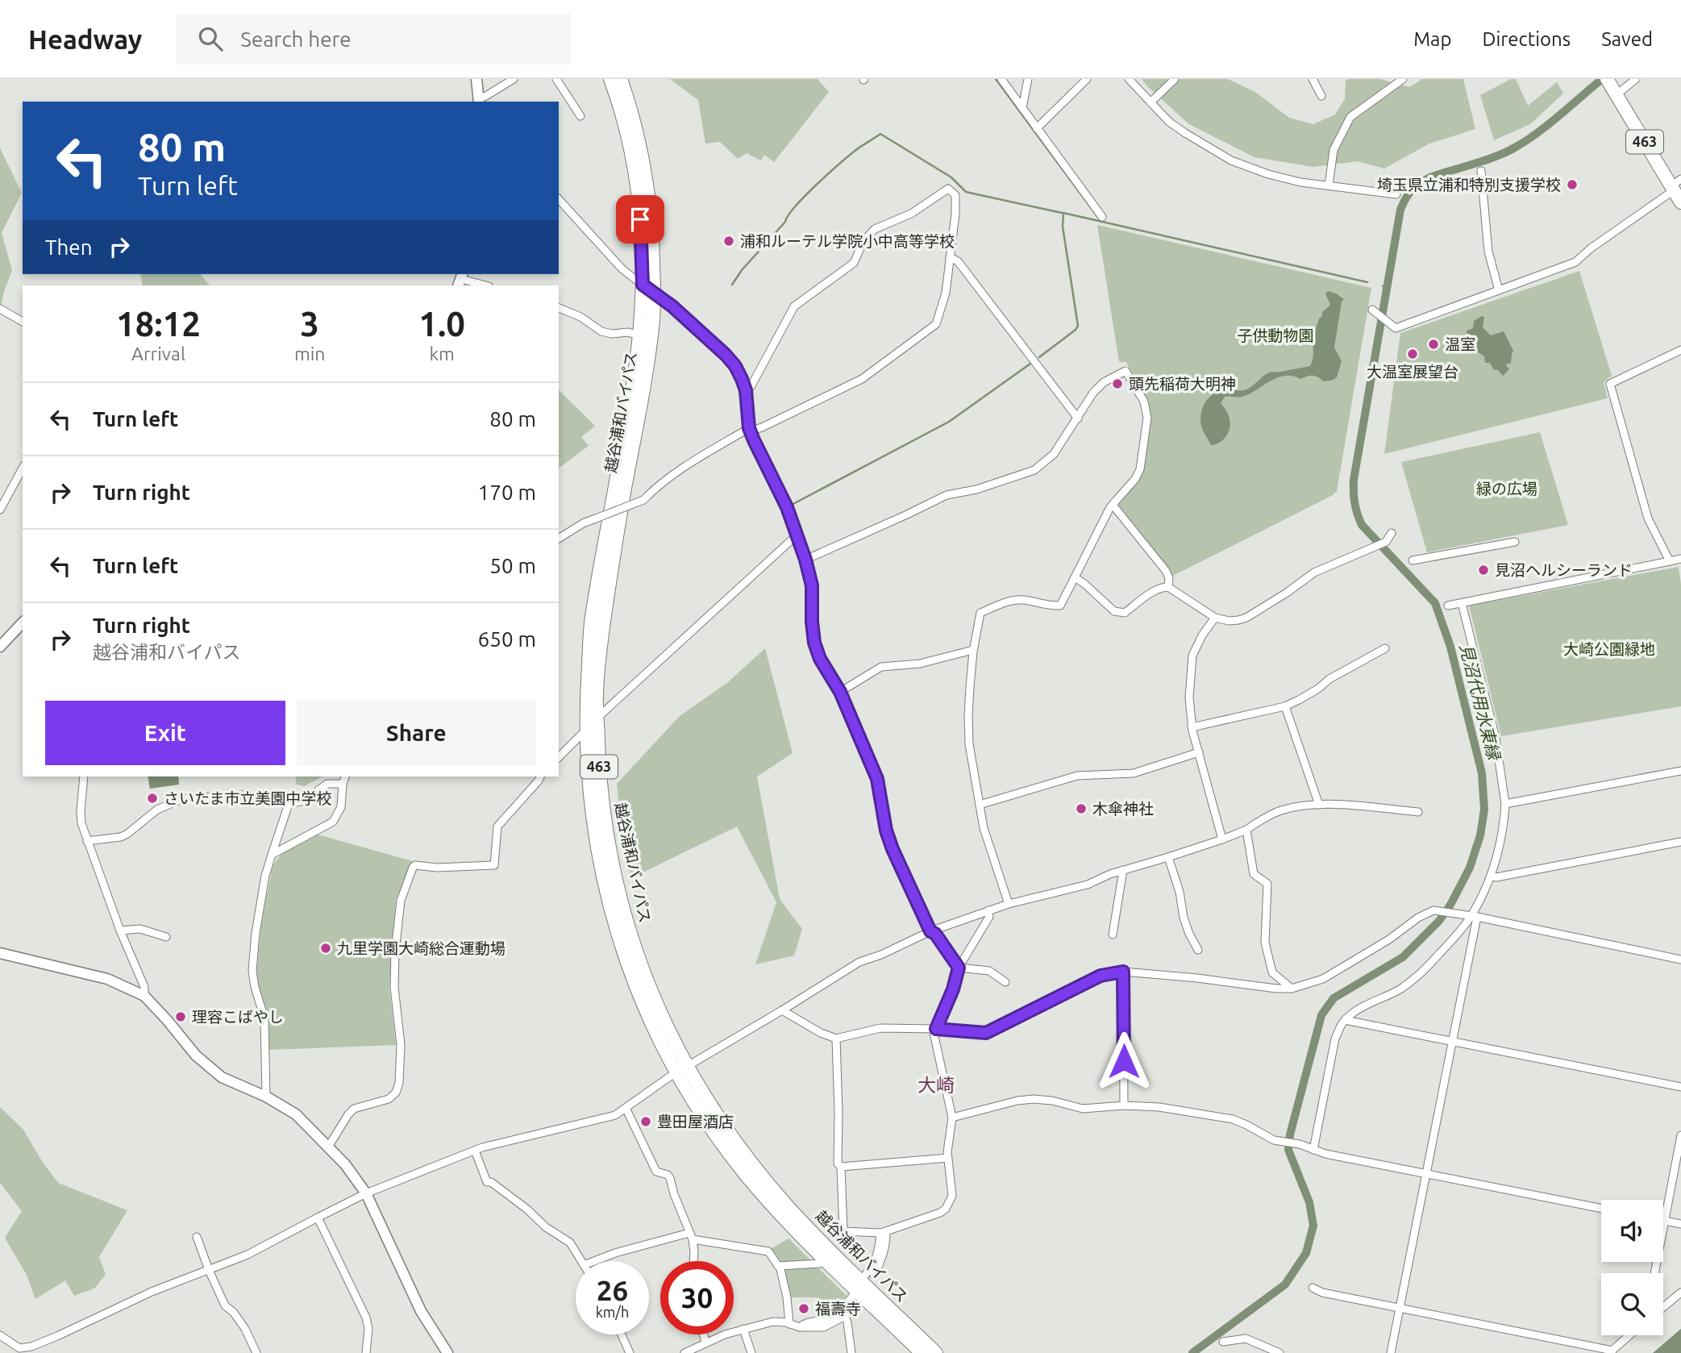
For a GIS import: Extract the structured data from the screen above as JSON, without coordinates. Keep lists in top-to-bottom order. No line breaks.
{"streets":{"highway":["463","越谷浦和バイパス"]},"districts":["大崎"],"water":["見沼代用水東縁"],"parks":["子供動物園","緑の広場","大崎公園緑地"],"places":["埼玉県立浦和特別支援学校","浦和ルーテル学院小中高等学校","温室","大温室展望台","頭先稲荷大明神","見沼ヘルシーランド","さいたま市立美園中学校","木傘神社","九里学園大崎総合運動場","理容こばやし","豊田屋酒店","福壽寺"],"page":{"header":"Headway","search":"Search here","nav":["Map","Directions","Saved"],"turn":["80 m","Turn left"],"then":"Then","eta":["18:12","Arrival","3","min","1.0","km"],"list":[{"name":"Turn left","value":"80 m"},{"name":"Turn right","value":"170 m"},{"name":"Turn left","value":"50 m"},{"name":"Turn right","note":"越谷浦和バイパス","value":"650 m"}],"buttons":["Exit","Share"],"speed":"26 km/h","limit":"30"}}
